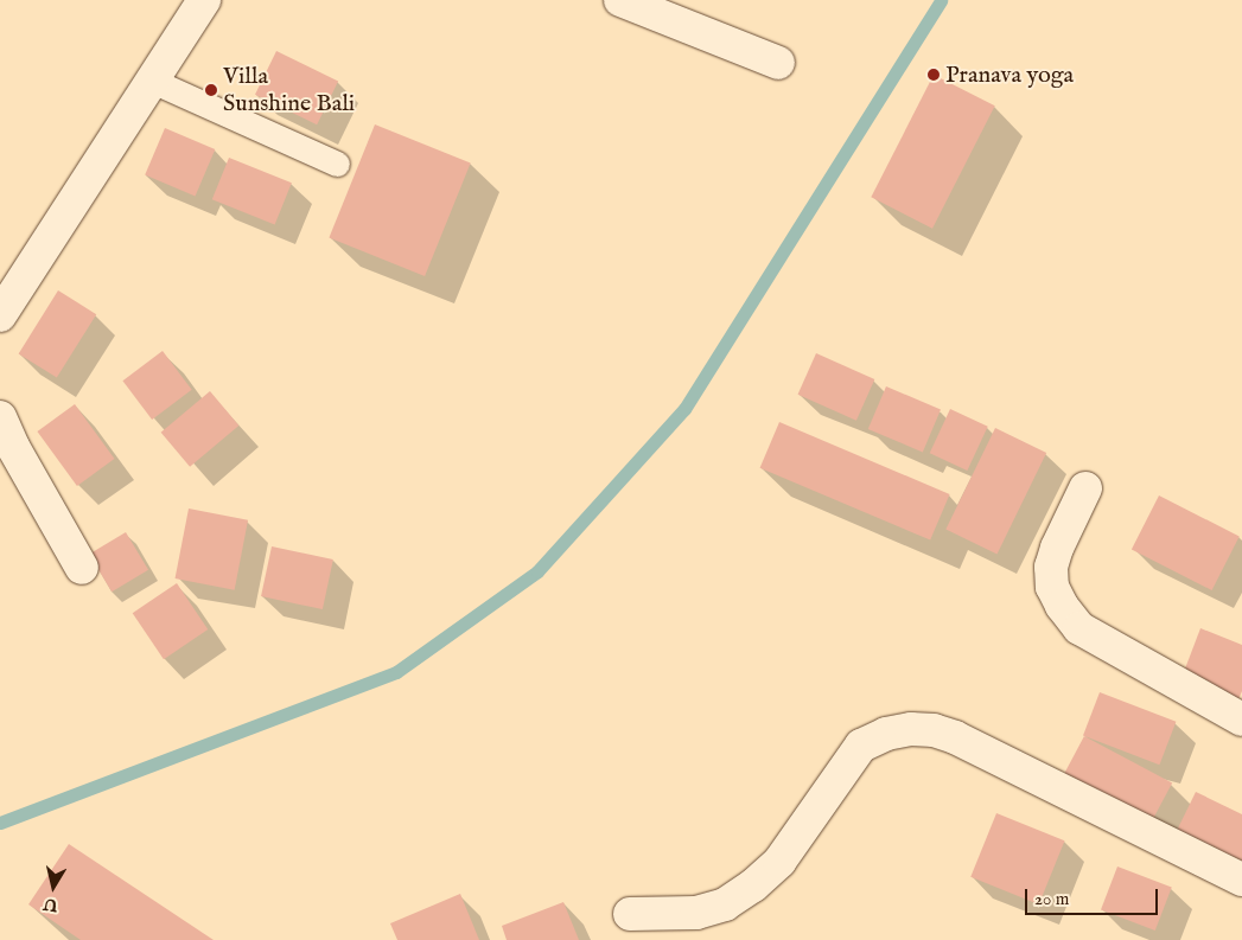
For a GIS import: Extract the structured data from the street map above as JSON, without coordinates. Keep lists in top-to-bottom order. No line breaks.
{"places":["Pranava yoga","Villa Sunshine Bali"],"scale_bar":"20 m","north":"bottom"}
